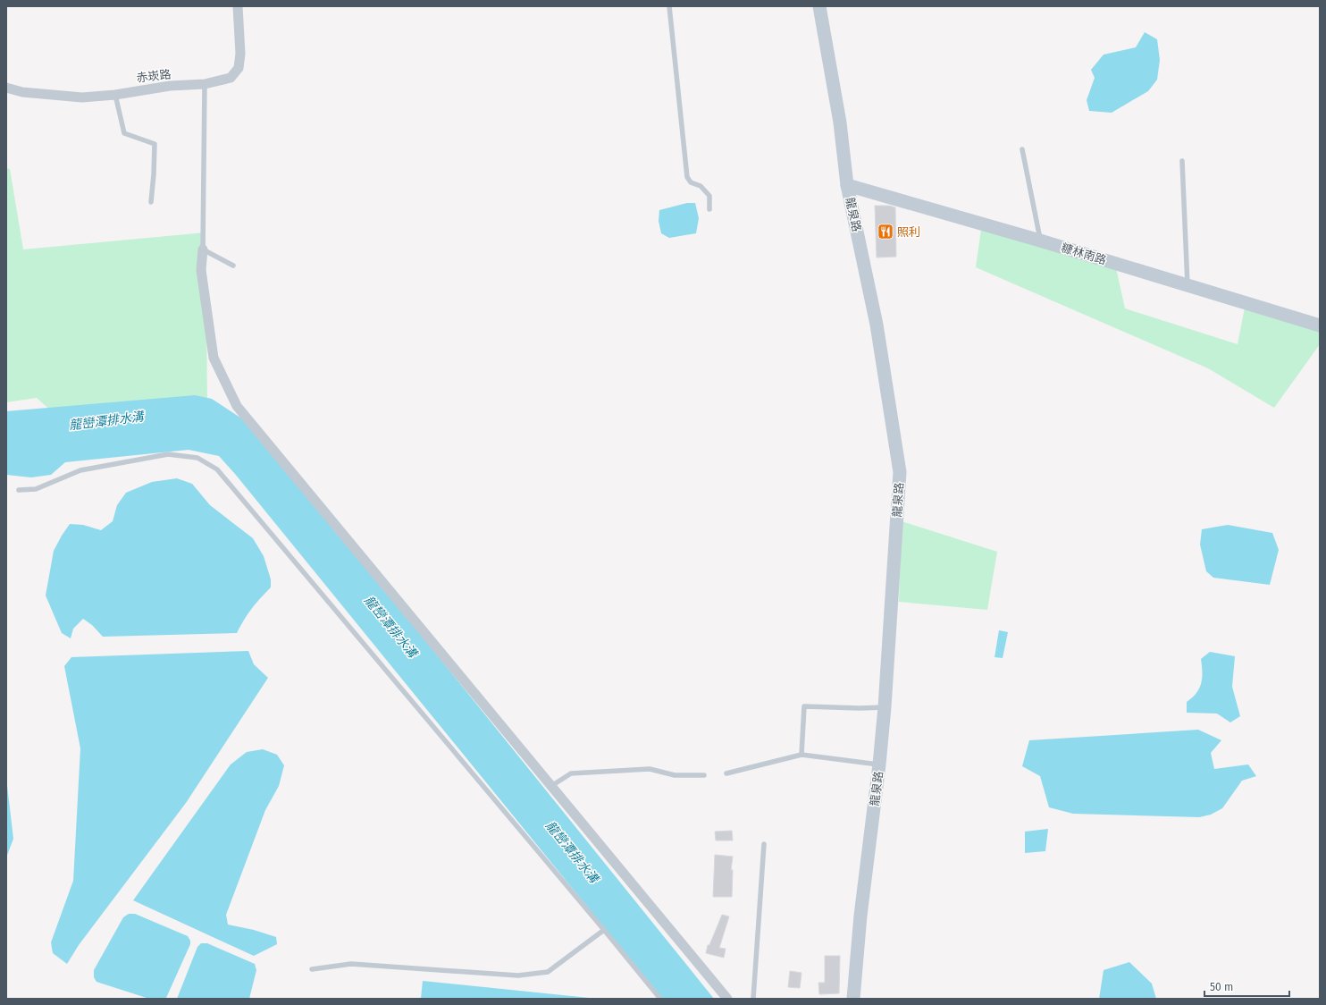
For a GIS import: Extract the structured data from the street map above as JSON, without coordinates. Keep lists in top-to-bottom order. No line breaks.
{"streets":{"street":["赤崁路","龍泉路","糠林南路"]},"crossings":[["龍泉路","糠林南路"]],"water":["龍巒潭排水溝"],"places":{"restaurant":["照利"]},"scale_bar":"50 m"}
